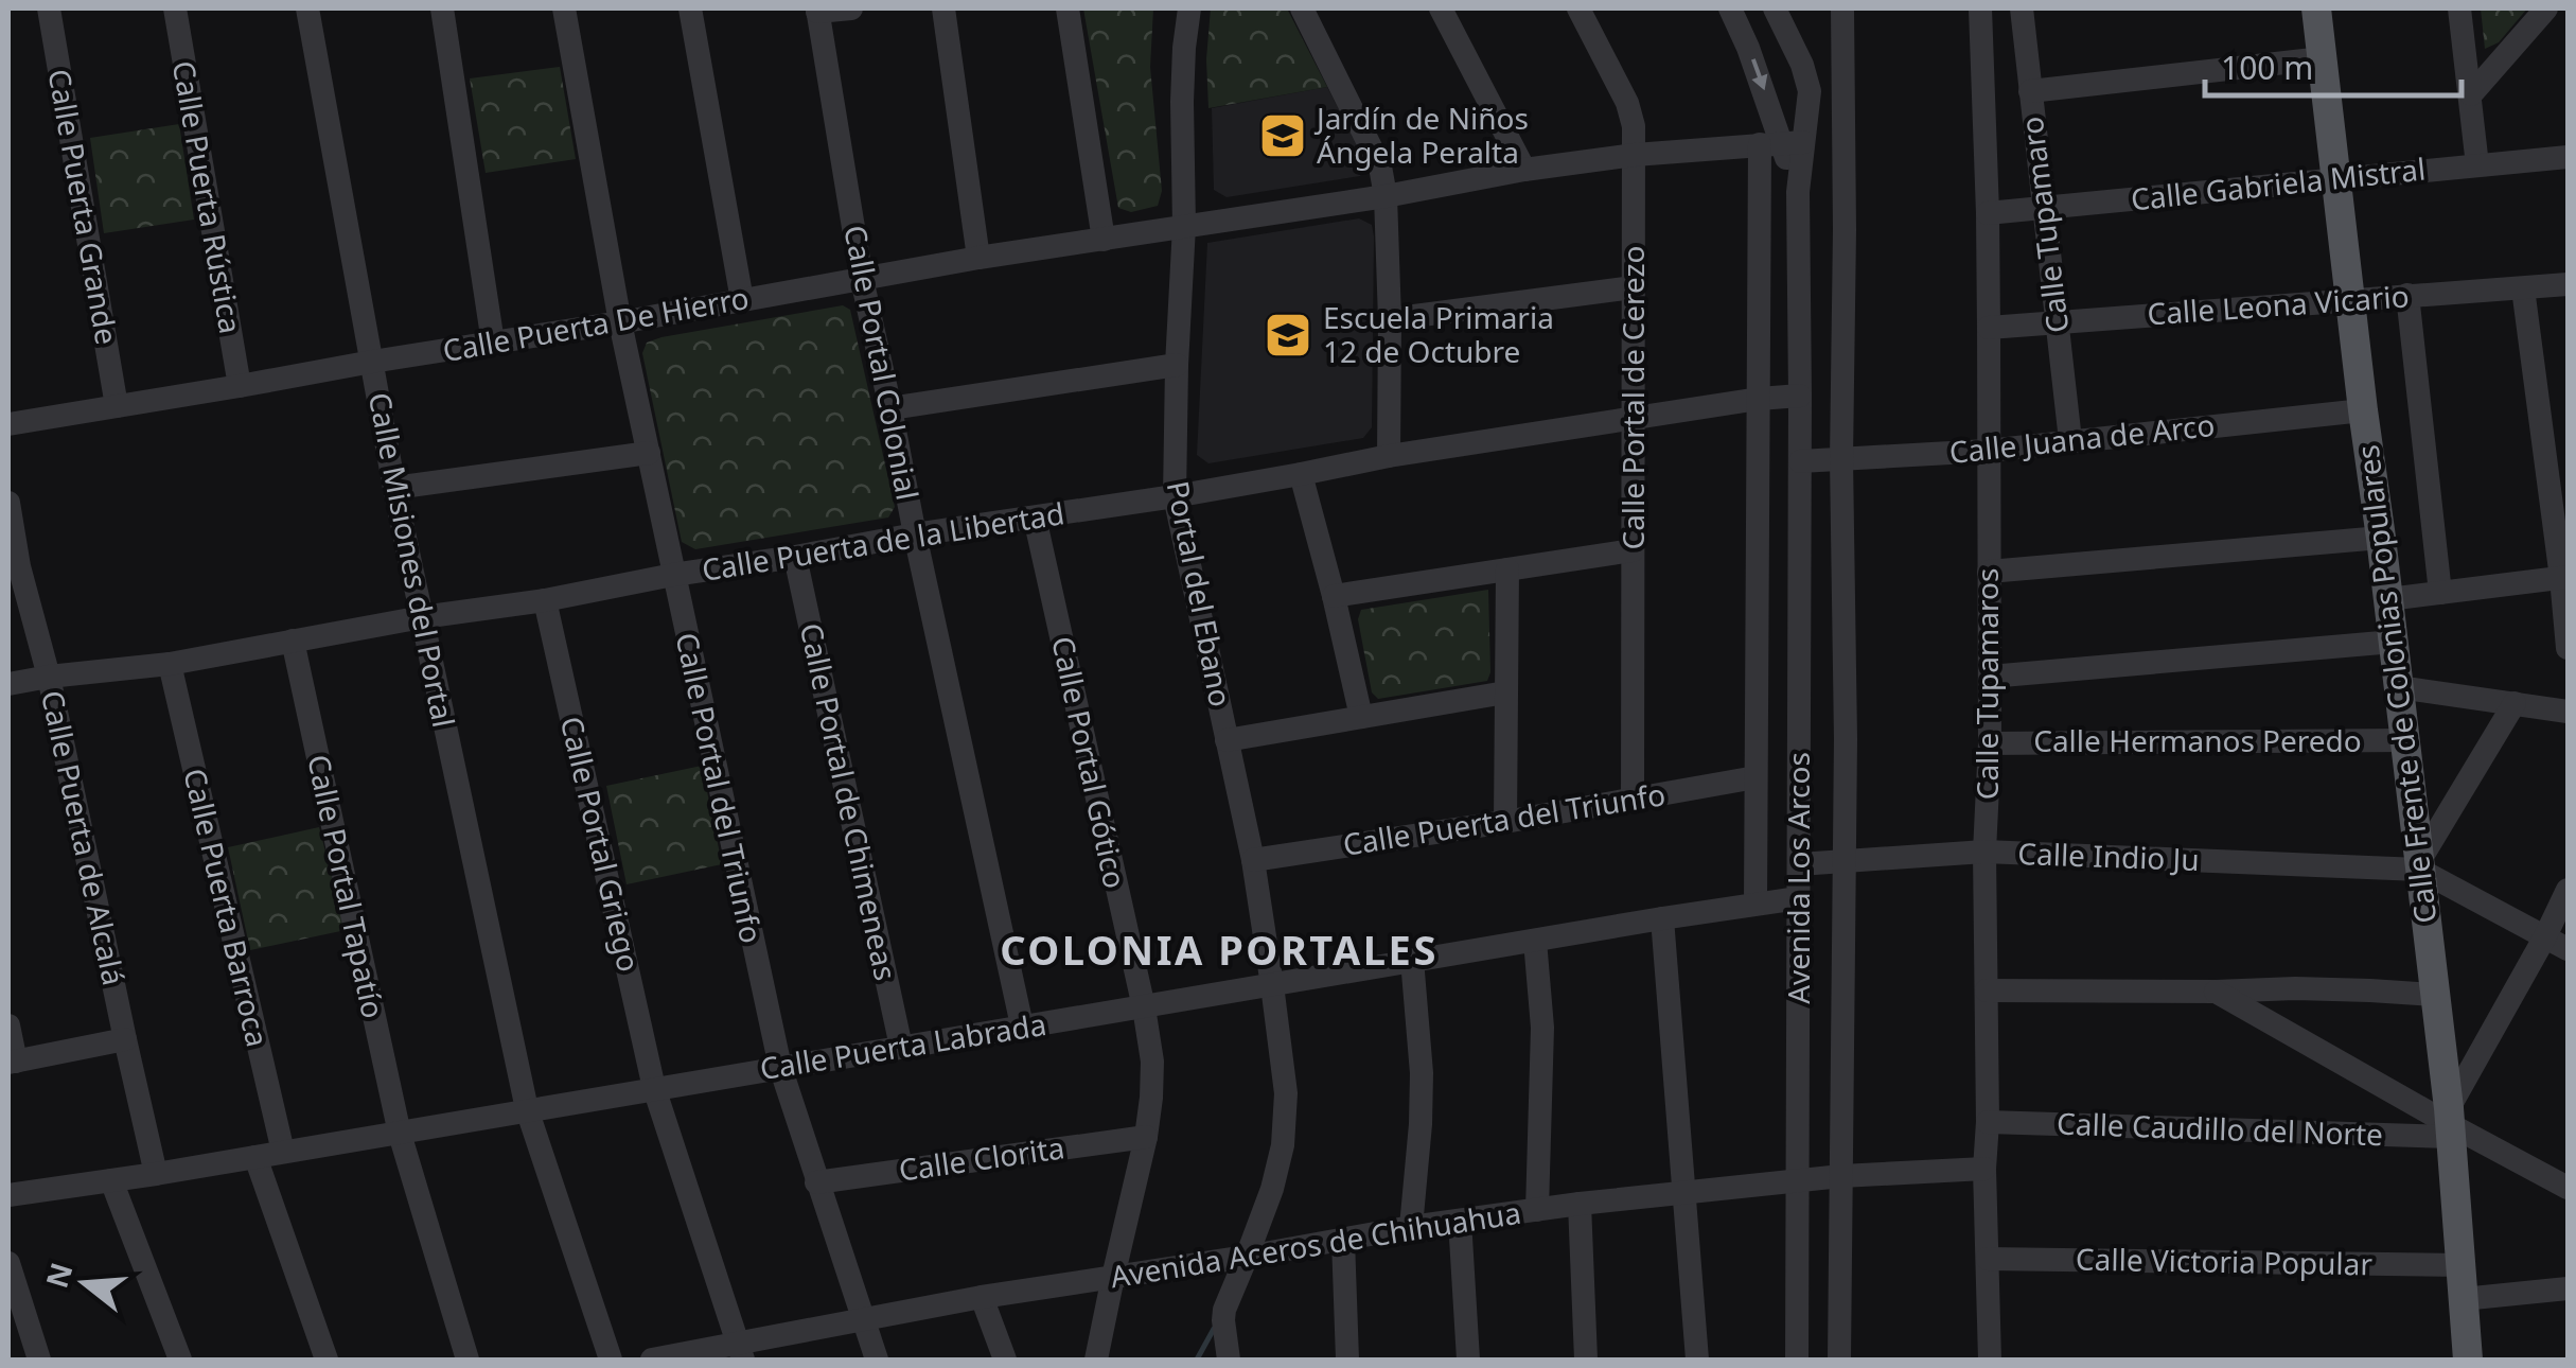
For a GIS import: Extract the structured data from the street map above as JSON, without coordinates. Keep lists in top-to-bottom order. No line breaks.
{"streets":{"main road":["Calle Frente de Colonias Populares"],"street":["Calle Gabriela Mistral","Calle Puerta Rústica","Calle Puerta Grande","Calle Tupamaro","Calle Leona Vicario","Calle Puerta De Hierro","Calle Portal Colonial","Calle Portal de Cerezo","Calle Juana de Arco","Calle Puerta de la Libertad","Calle Misiones del Portal","Portal del Ebano","Calle Tupamaros","Calle Hermanos Peredo","Calle Portal Gótico","Calle Portal del Triunfo","Calle Portal de Chimeneas","Calle Puerta del Triunfo","Calle Puerta de Alcalá","Calle Portal Griego","Calle Indio Ju","Avenida Los Arcos","Calle Portal Tapatío","Calle Puerta Barroca","Calle Puerta Labrada","Calle Caudillo del Norte","Calle Clorita","Avenida Aceros de Chihuahua","Calle Victoria Popular"]},"crossings":[["Calle Gabriela Mistral","Calle Tupamaro"],["Calle Gabriela Mistral","Calle Tupamaros"],["Calle Gabriela Mistral","Calle Frente de Colonias Populares"],["Calle Puerta Rústica","Calle Puerta De Hierro"],["Calle Puerta Grande","Calle Puerta De Hierro"],["Calle Tupamaro","Calle Leona Vicario"],["Calle Tupamaro","Calle Juana de Arco"],["Calle Leona Vicario","Calle Tupamaros"],["Calle Leona Vicario","Calle Frente de Colonias Populares"],["Calle Puerta De Hierro","Calle Portal Colonial"],["Calle Puerta De Hierro","Calle Portal de Cerezo"],["Calle Puerta De Hierro","Calle Misiones del Portal"],["Calle Puerta De Hierro","Portal del Ebano"],["Calle Puerta De Hierro","Calle Portal del Triunfo"],["Calle Puerta De Hierro","Avenida Los Arcos"],["Calle Portal Colonial","Calle Puerta de la Libertad"],["Calle Portal Colonial","Calle Puerta Labrada"],["Calle Portal de Cerezo","Calle Puerta de la Libertad"],["Calle Portal de Cerezo","Calle Puerta del Triunfo"],["Calle Juana de Arco","Calle Tupamaros"],["Calle Juana de Arco","Calle Frente de Colonias Populares"],["Calle Juana de Arco","Avenida Los Arcos"],["Calle Puerta de la Libertad","Calle Misiones del Portal"],["Calle Puerta de la Libertad","Portal del Ebano"],["Calle Puerta de la Libertad","Calle Portal Gótico"],["Calle Puerta de la Libertad","Calle Portal del Triunfo"],["Calle Puerta de la Libertad","Calle Portal de Chimeneas"],["Calle Puerta de la Libertad","Calle Puerta de Alcalá"],["Calle Puerta de la Libertad","Calle Portal Griego"],["Calle Puerta de la Libertad","Avenida Los Arcos"],["Calle Puerta de la Libertad","Calle Portal Tapatío"],["Calle Puerta de la Libertad","Calle Puerta Barroca"],["Calle Misiones del Portal","Calle Puerta Labrada"],["Portal del Ebano","Calle Puerta del Triunfo"],["Portal del Ebano","Calle Puerta Labrada"],["Portal del Ebano","Avenida Aceros de Chihuahua"],["Calle Tupamaros","Calle Hermanos Peredo"],["Calle Tupamaros","Calle Indio Ju"],["Calle Tupamaros","Calle Caudillo del Norte"],["Calle Tupamaros","Avenida Aceros de Chihuahua"],["Calle Tupamaros","Calle Victoria Popular"],["Calle Frente de Colonias Populares","Calle Hermanos Peredo"],["Calle Frente de Colonias Populares","Calle Indio Ju"],["Calle Frente de Colonias Populares","Calle Caudillo del Norte"],["Calle Frente de Colonias Populares","Calle Victoria Popular"],["Calle Portal Gótico","Calle Puerta Labrada"],["Calle Portal Gótico","Calle Clorita"],["Calle Portal Gótico","Avenida Aceros de Chihuahua"],["Calle Portal del Triunfo","Calle Puerta Labrada"],["Calle Portal del Triunfo","Calle Clorita"],["Calle Portal del Triunfo","Avenida Aceros de Chihuahua"],["Calle Portal de Chimeneas","Calle Puerta Labrada"],["Calle Puerta del Triunfo","Avenida Los Arcos"],["Calle Puerta de Alcalá","Calle Puerta Labrada"],["Calle Portal Griego","Calle Puerta Labrada"],["Calle Portal Griego","Avenida Aceros de Chihuahua"],["Calle Indio Ju","Avenida Los Arcos"],["Avenida Los Arcos","Calle Puerta Labrada"],["Avenida Los Arcos","Avenida Aceros de Chihuahua"],["Calle Portal Tapatío","Calle Puerta Labrada"],["Calle Puerta Barroca","Calle Puerta Labrada"]],"districts":["COLONIA PORTALES"],"places":{"school or university":["Jardín de Niños Ángela Peralta","Escuela Primaria 12 de Octubre"]},"scale_bar":"100 m","north":"left"}
